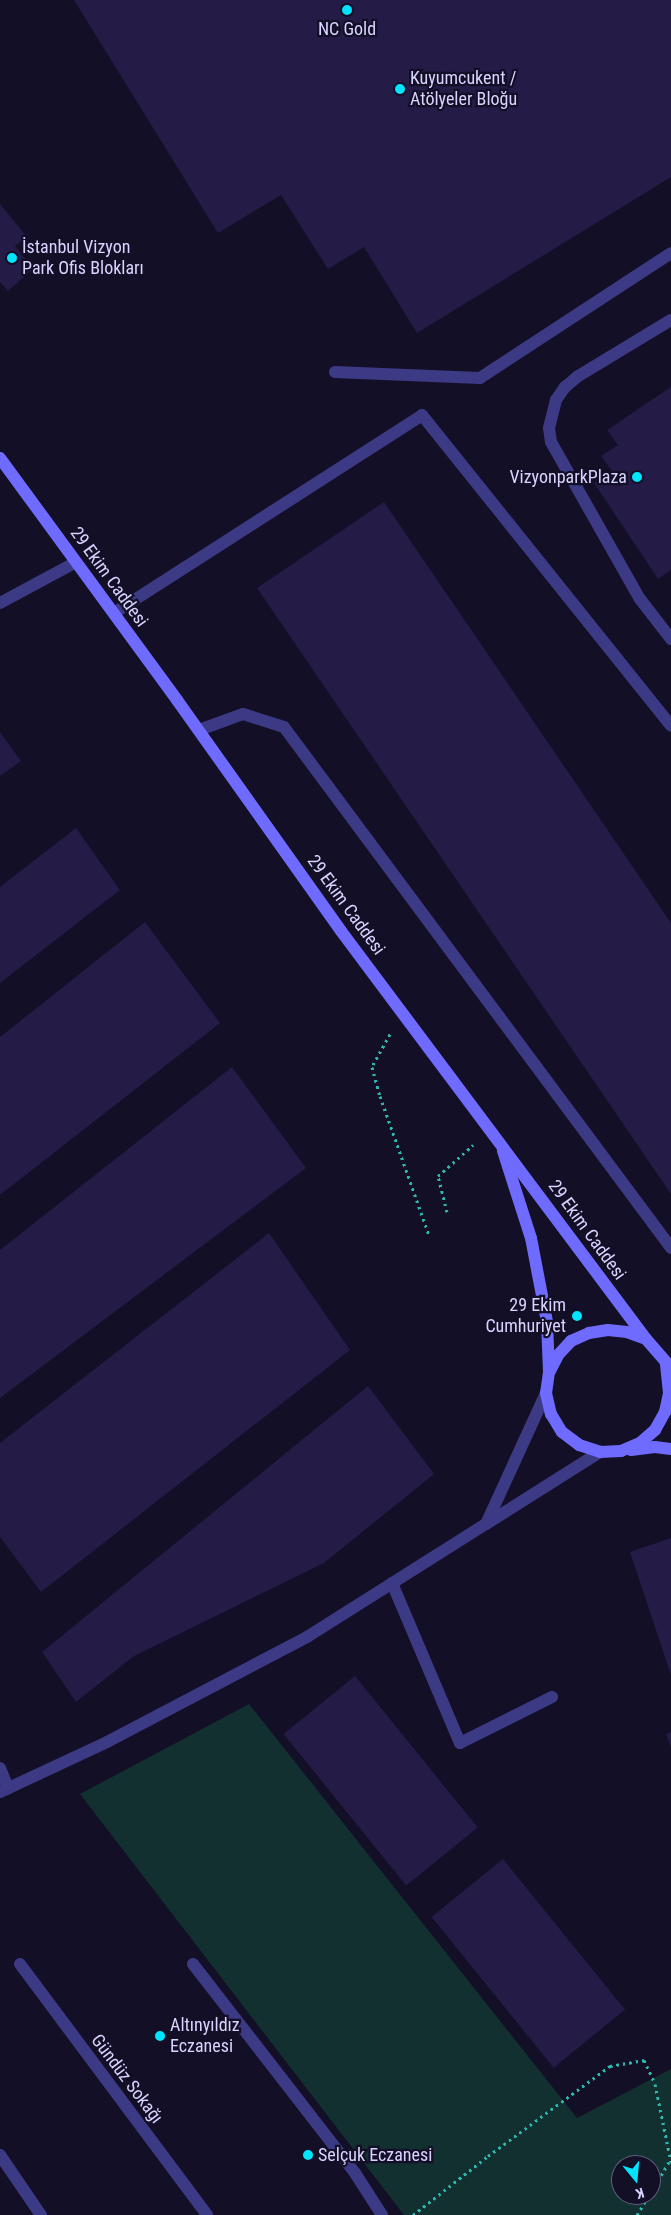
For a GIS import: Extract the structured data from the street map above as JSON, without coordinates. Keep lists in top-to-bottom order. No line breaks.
{"streets":{"main road":["29 Ekim Caddesi"],"street":["Gündüz Sokağı"]},"places":["NC Gold","Kuyumcukent / Atölyeler Bloğu","İstanbul Vizyon Park Ofis Blokları","VizyonparkPlaza","29 Ekim Cumhuriyet","Altınyıldız Eczanesi","Selçuk Eczanesi"],"north":"bottom"}
